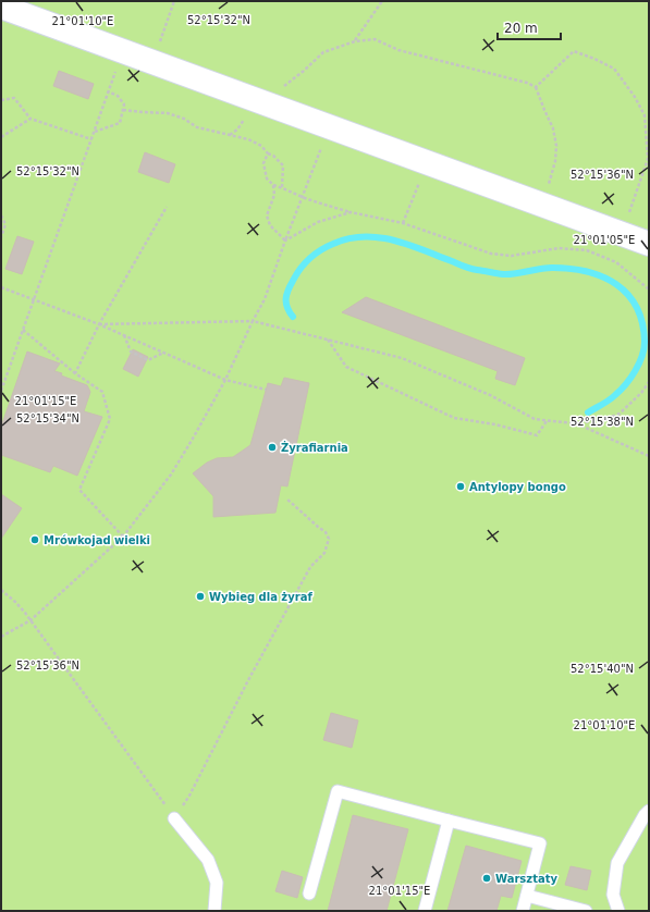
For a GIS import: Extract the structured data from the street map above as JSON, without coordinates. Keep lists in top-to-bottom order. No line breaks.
{"places":["Żyrafiarnia","Antylopy bongo","Mrówkojad wielki","Wybieg dla żyraf","Warsztaty"],"scale_bar":"20 m","coordinates":["52°15'32\"N","21°01'10\"E","52°15'36\"N","21°01'05\"E","21°01'15\"E","52°15'34\"N","52°15'38\"N","52°15'40\"N"]}
